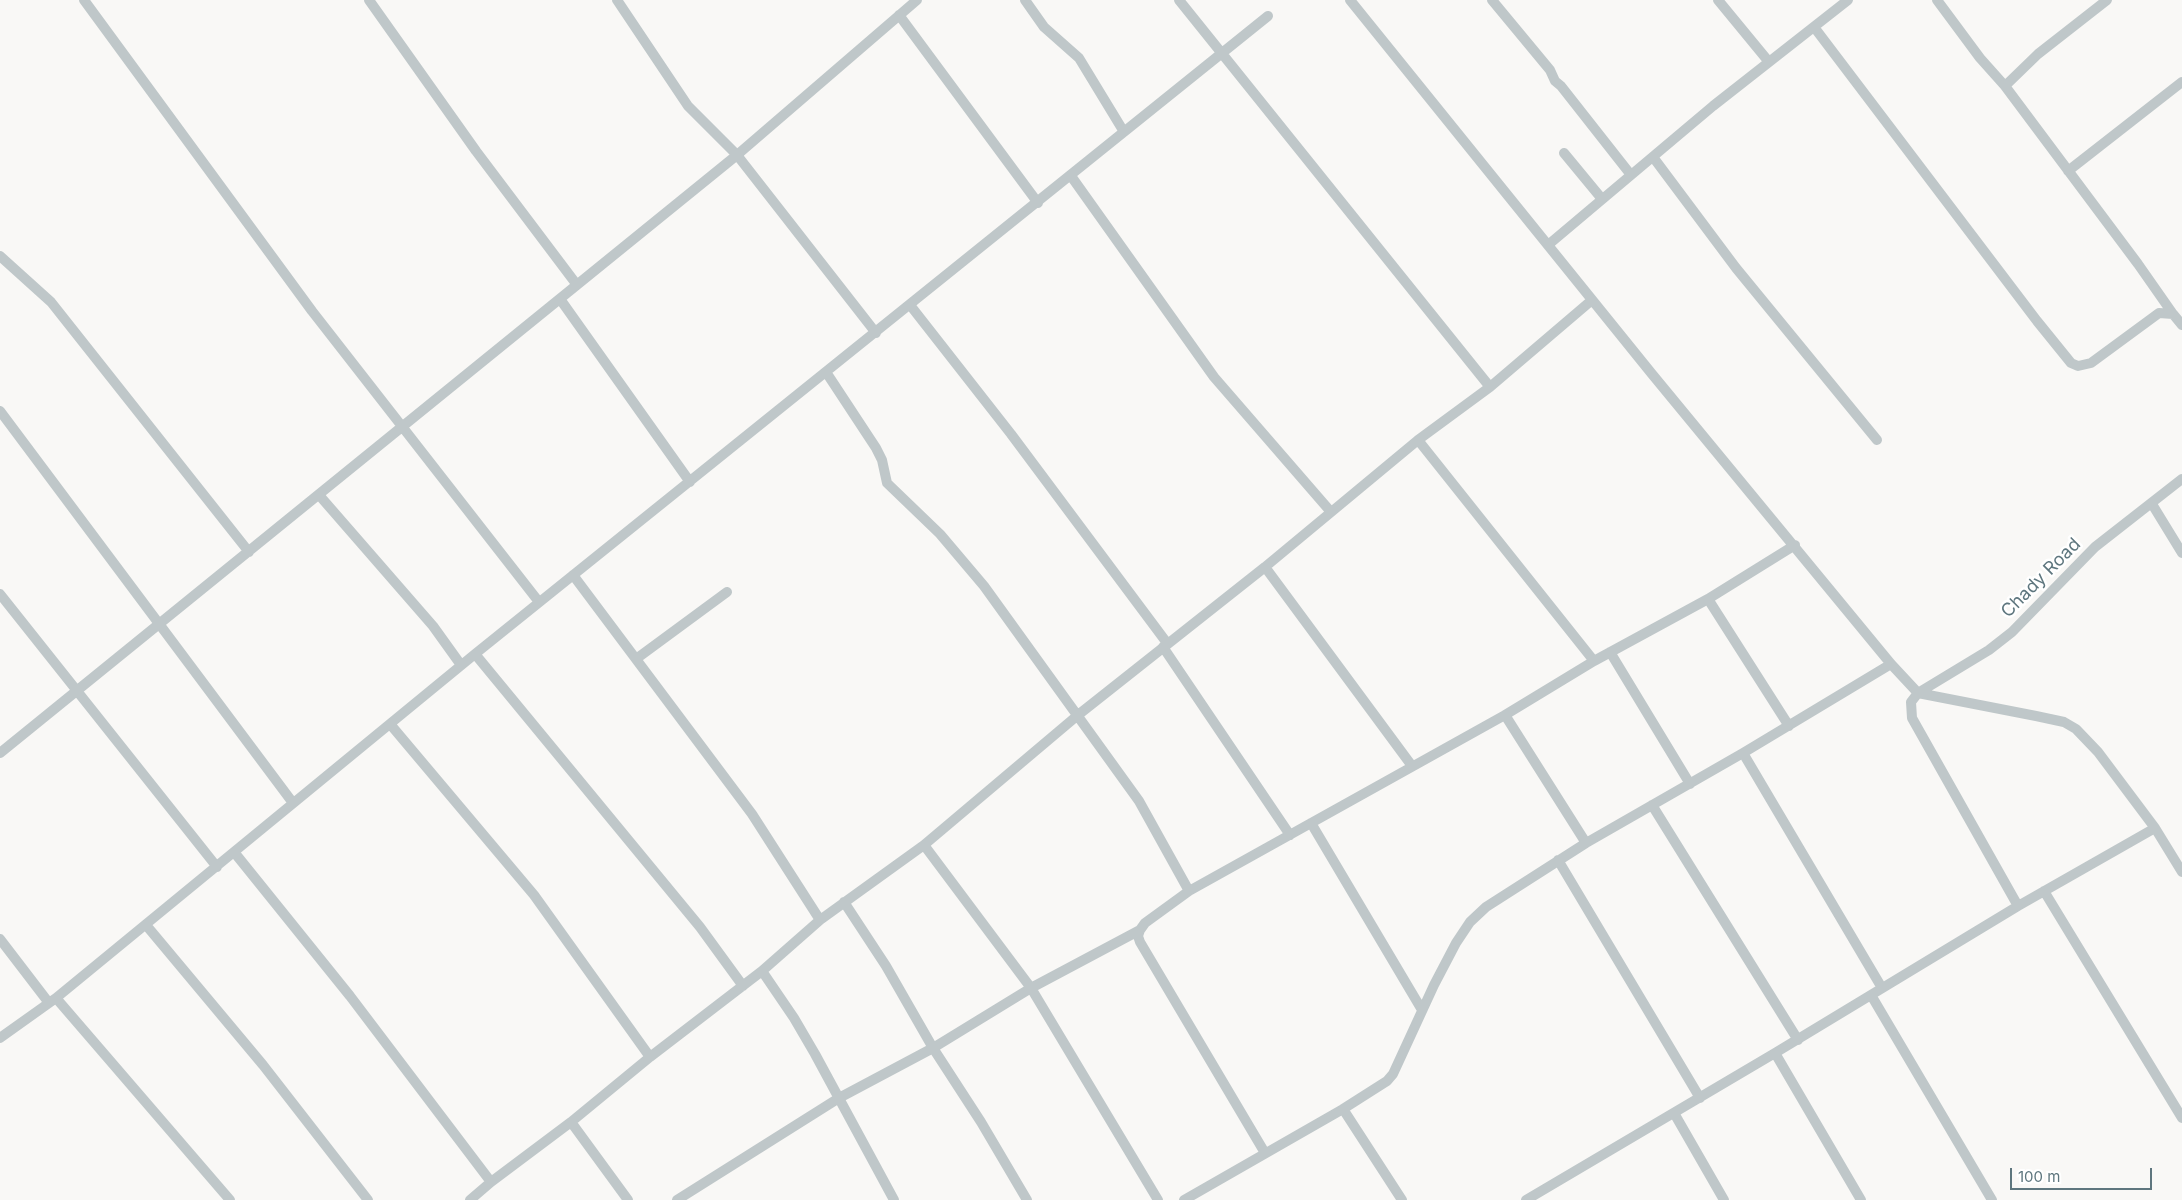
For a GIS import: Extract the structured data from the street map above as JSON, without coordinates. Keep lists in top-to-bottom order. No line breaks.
{"streets":{"street":["Chady Road"]},"scale_bar":"100 m"}
